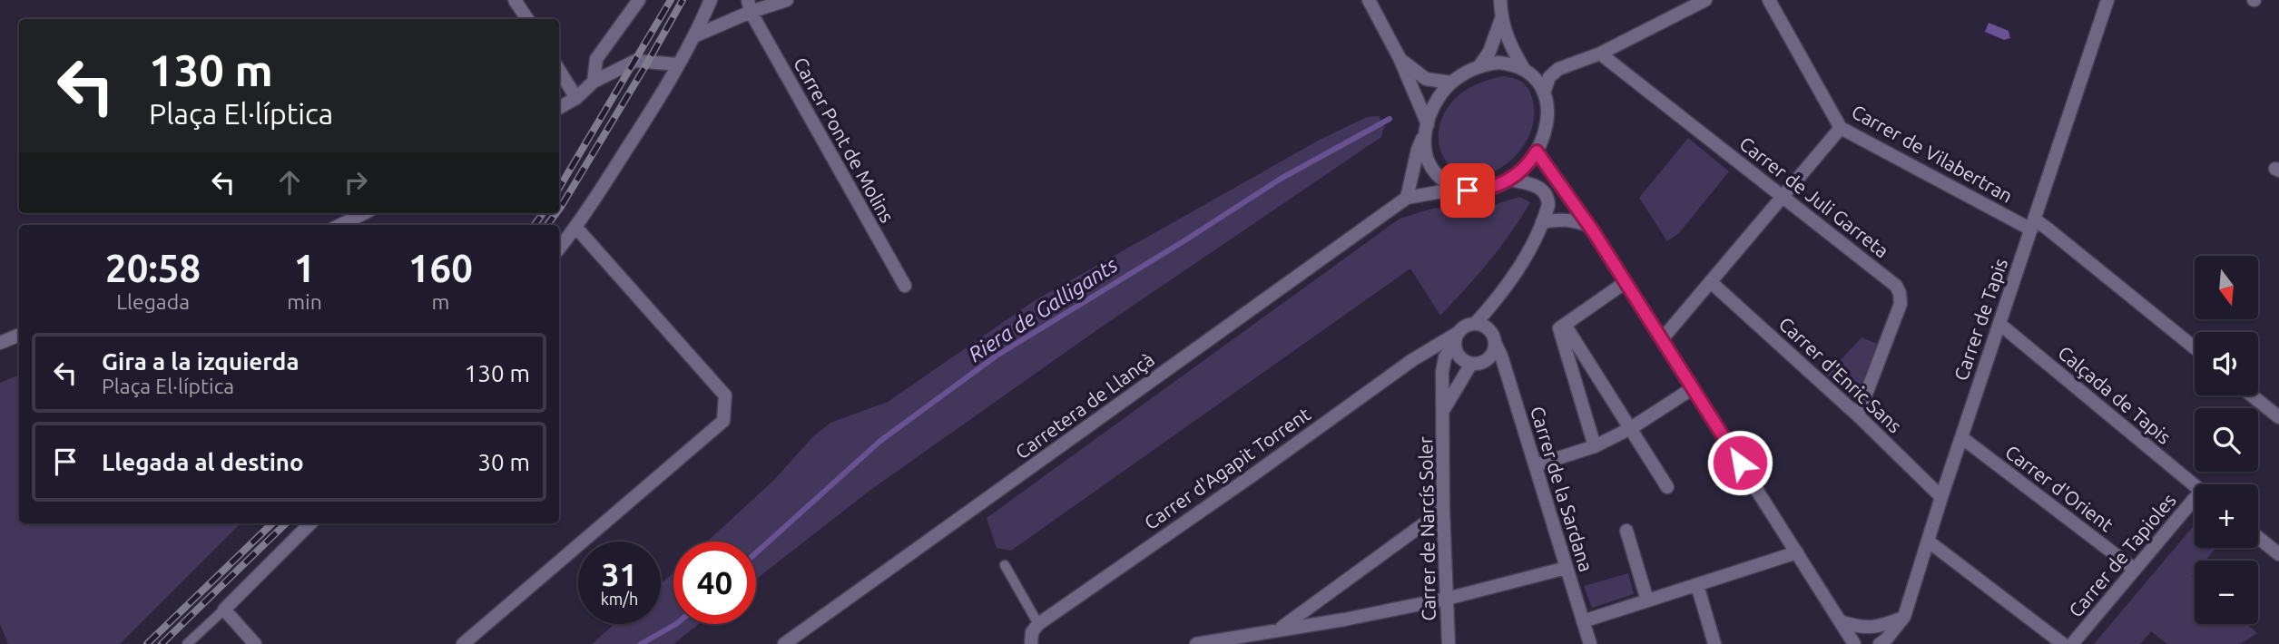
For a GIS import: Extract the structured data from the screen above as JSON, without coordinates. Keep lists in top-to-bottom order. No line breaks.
{"streets":{"street":["Carrer Pont de Molins","Carrer de Vilabertran","Carrer de Juli Garreta","Carrer de Tapis","Carrer d'Enric Sans","Calçada de Tapis","Carretera de Llançà","Carrer d'Agapit Torrent","Carrer d'Orient","Carrer de la Sardana","Carrer de Narcís Soler","Carrer de Tapioles"]},"crossings":[["Carrer de Vilabertran","Carrer de Tapis"],["Carrer de Juli Garreta","Carrer d'Enric Sans"],["Carrer de Tapis","Carrer d'Enric Sans"],["Carrer de Tapis","Calçada de Tapis"],["Carrer de Tapis","Carrer d'Orient"],["Carrer d'Agapit Torrent","Carrer de la Sardana"],["Carrer d'Agapit Torrent","Carrer de Narcís Soler"],["Carrer d'Orient","Carrer de Tapioles"],["Carrer de la Sardana","Carrer de Narcís Soler"]],"water":["Riera de Galligants"],"north":"bottom","page":{"turn":["130 m","Plaça El·líptica"],"eta":["20:58","Llegada","1","min","160","m"],"map_buttons":["+","−"],"list":[{"name":"Gira a la izquierda","note":"Plaça El·líptica","value":"130 m"},{"name":"Llegada al destino","value":"30 m"}],"speed":"31 km/h","limit":"40"}}
